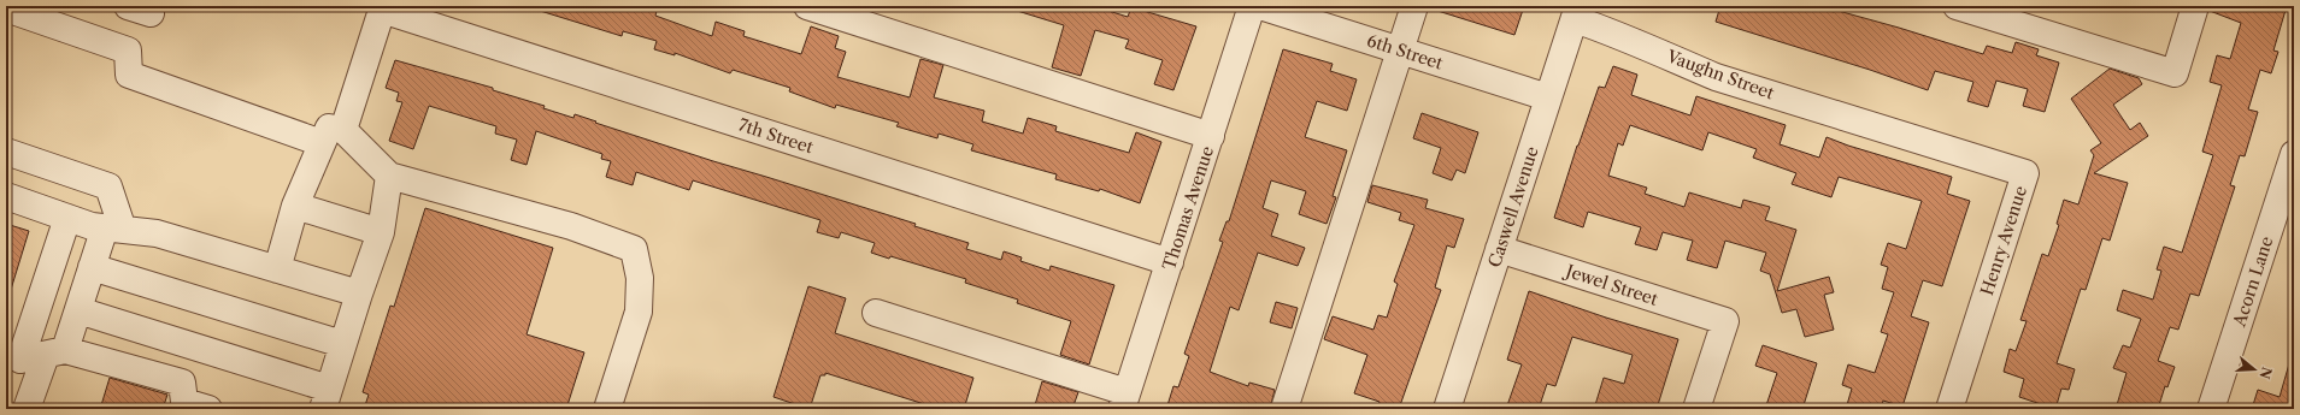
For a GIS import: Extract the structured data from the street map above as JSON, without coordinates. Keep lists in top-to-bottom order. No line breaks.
{"streets":{"street":["6th Street","Vaughn Street","7th Street","Caswell Avenue","Thomas Avenue","Henry Avenue","Acorn Lane","Jewel Street"]},"crossings":[["6th Street","Caswell Avenue"],["Vaughn Street","Caswell Avenue"],["Vaughn Street","Henry Avenue"],["7th Street","Thomas Avenue"],["Caswell Avenue","Jewel Street"]],"north":"right"}
